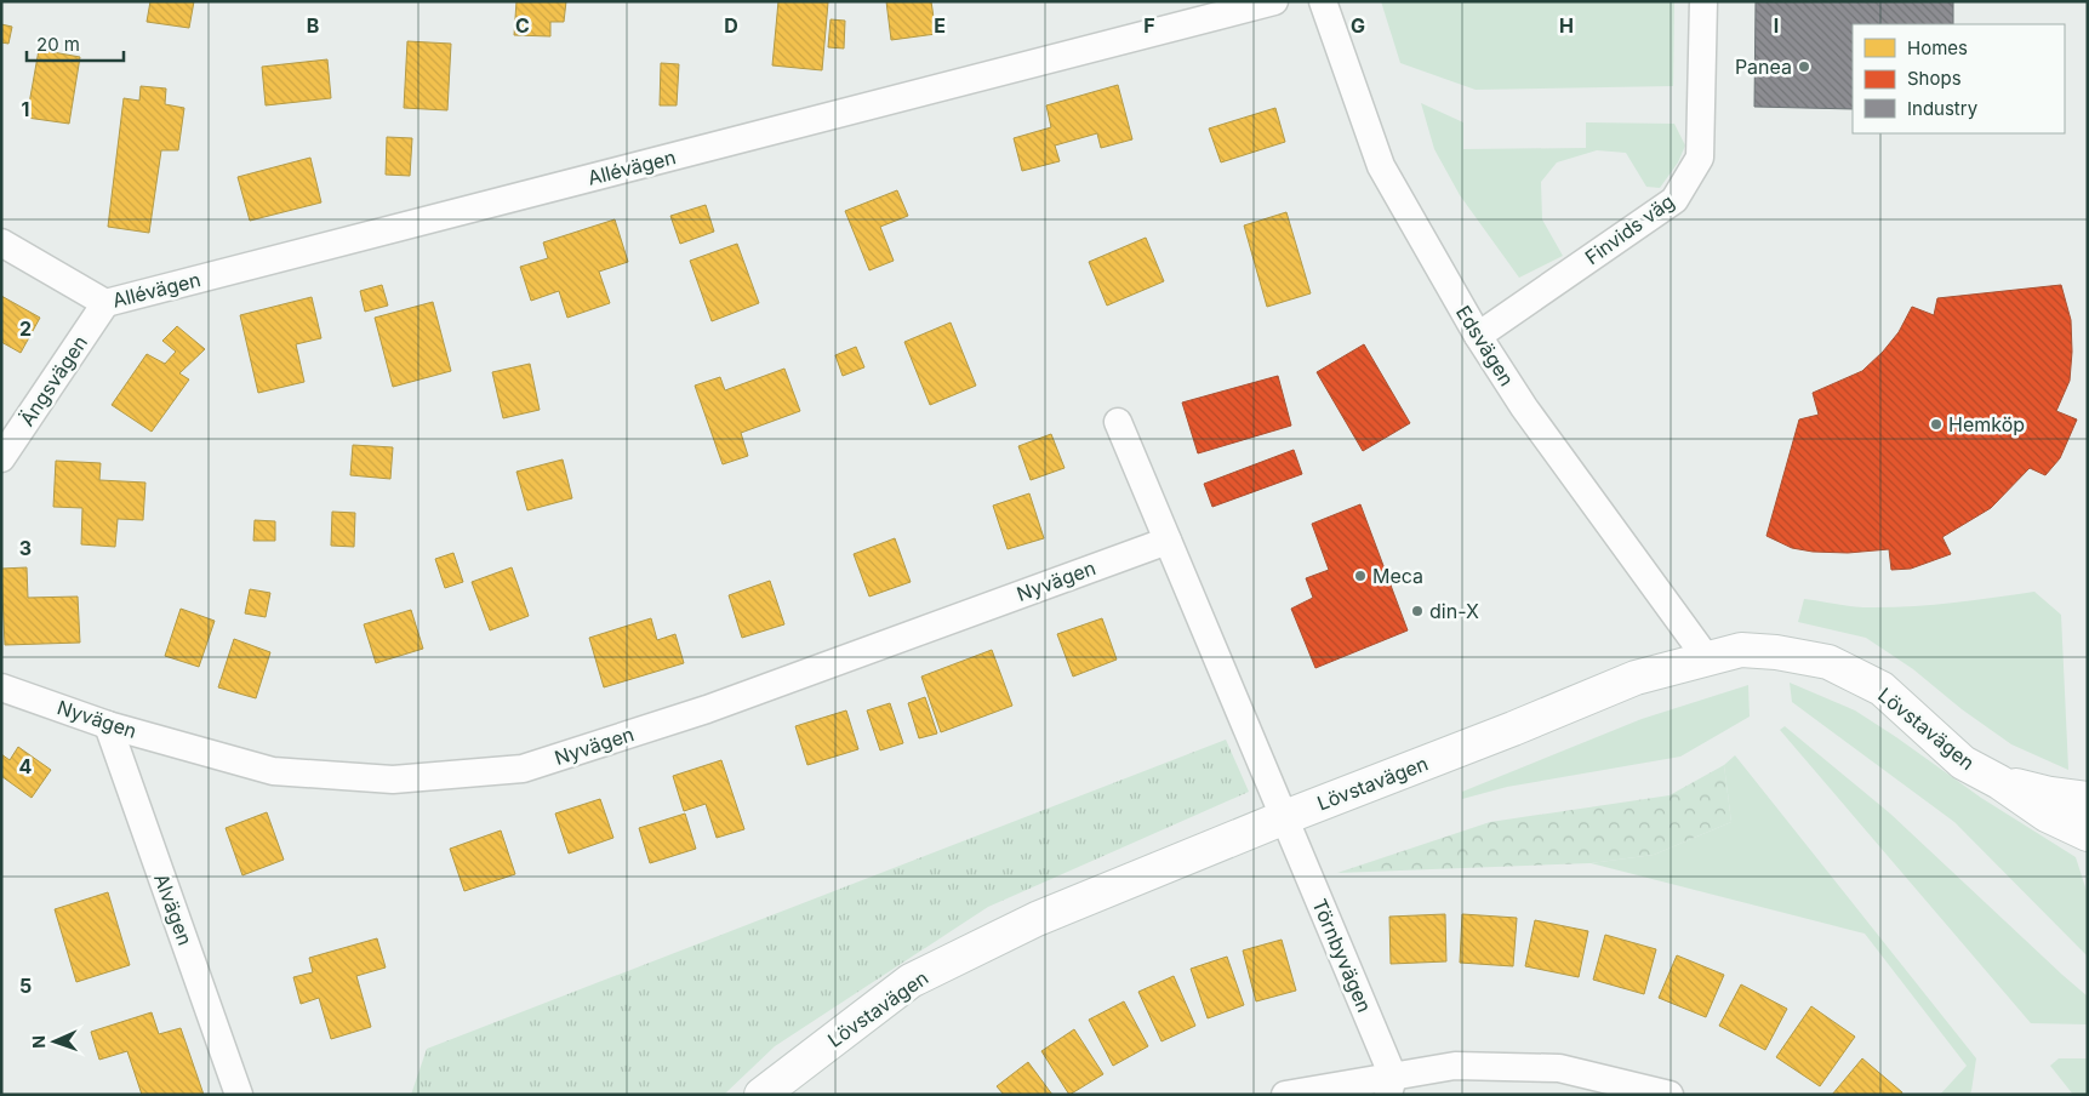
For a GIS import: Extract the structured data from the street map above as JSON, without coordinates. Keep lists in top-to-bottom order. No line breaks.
{"streets":{"street":["Allévägen","Finvids väg","Edsvägen","Ängsvägen","Nyvägen","Lövstavägen","Alvägen","Törnbyvägen"]},"crossings":[["Allévägen","Ängsvägen"],["Finvids väg","Edsvägen"],["Edsvägen","Lövstavägen"],["Nyvägen","Alvägen"],["Lövstavägen","Törnbyvägen"]],"places":["Panea","Hemköp","Meca","din-X"],"legend":["Homes","Shops","Industry"],"scale_bar":"20 m","north":"left","grid":{"columns":["B","C","D","E","F","G","H","I"],"rows":["1","2","3","4","5"]}}
